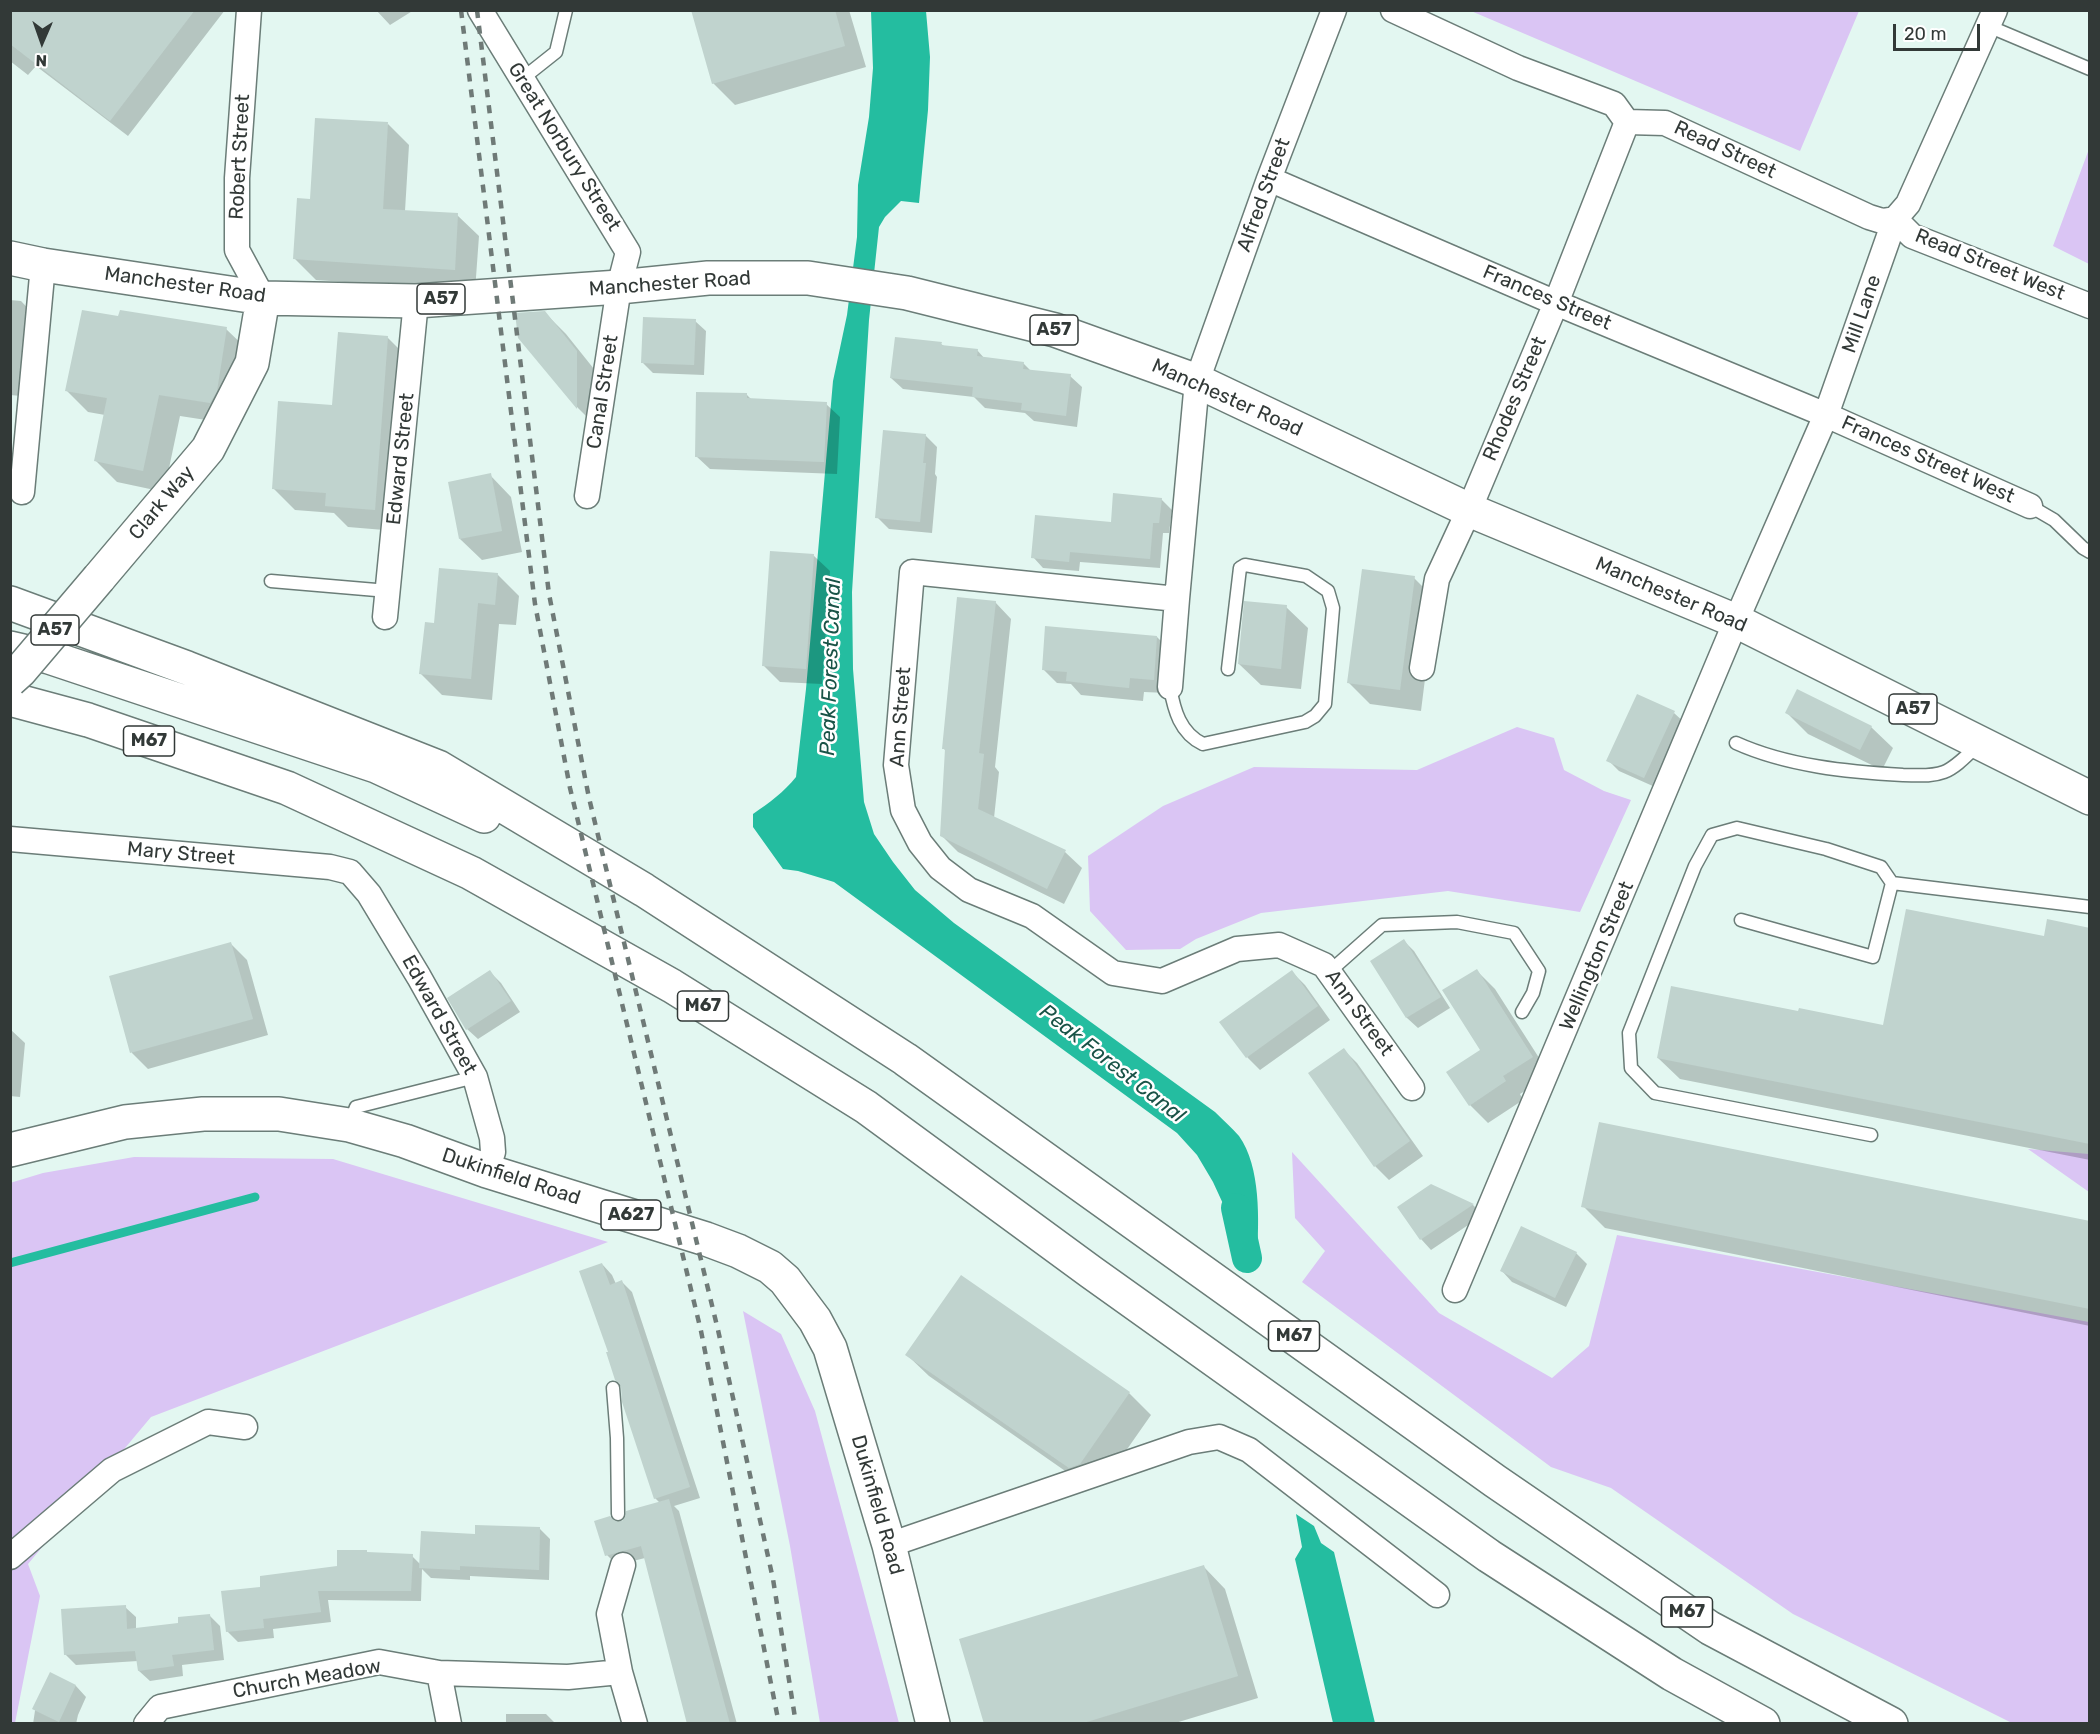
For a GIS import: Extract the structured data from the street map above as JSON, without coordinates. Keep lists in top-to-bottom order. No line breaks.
{"streets":{"main road":["Manchester Road","A57","Clark Way","M67","Dukinfield Road","A627"],"street":["Great Norbury Street","Read Street","Robert Street","Alfred Street","Read Street West","Frances Street","Mill Lane","Canal Street","Rhodes Street","Edward Street","Frances Street West","Ann Street","Mary Street","Wellington Street","Church Meadow"]},"crossings":[["Great Norbury Street","Manchester Road"],["Great Norbury Street","Canal Street"],["Read Street","Read Street West"],["Read Street","Mill Lane"],["Read Street","Rhodes Street"],["Robert Street","Manchester Road"],["Robert Street","Clark Way"],["Alfred Street","Manchester Road"],["Alfred Street","Frances Street"],["Read Street West","Mill Lane"],["Manchester Road","Mill Lane"],["Manchester Road","Canal Street"],["Manchester Road","Rhodes Street"],["Manchester Road","Edward Street"],["Manchester Road","Clark Way"],["Manchester Road","Wellington Street"],["Frances Street","Mill Lane"],["Frances Street","Rhodes Street"],["Frances Street","Frances Street West"],["Mill Lane","Frances Street West"],["Mill Lane","Wellington Street"],["Edward Street","Mary Street"],["Edward Street","Dukinfield Road"]],"water":["Peak Forest Canal"],"scale_bar":"20 m","north":"bottom"}
